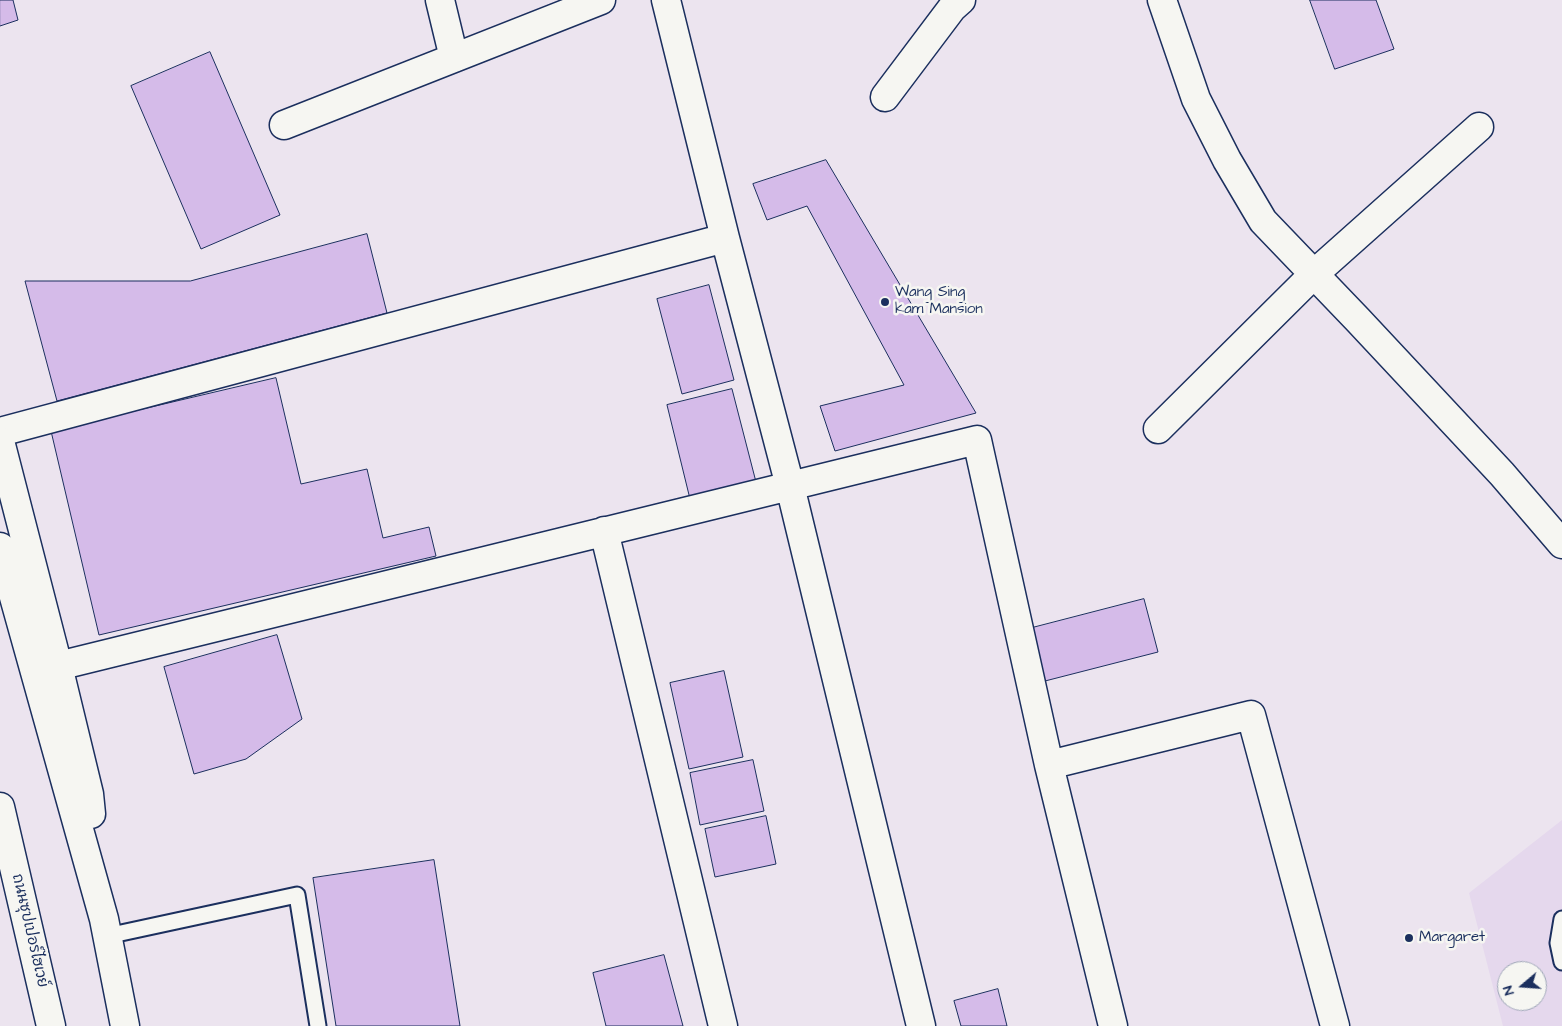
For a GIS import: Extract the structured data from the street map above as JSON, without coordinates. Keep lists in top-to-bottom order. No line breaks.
{"streets":{"main road":["ถนนซุปเปอร์ไฮเวย์"]},"places":["Wang Sing kam Mansion","Margaret"],"north":"left"}
